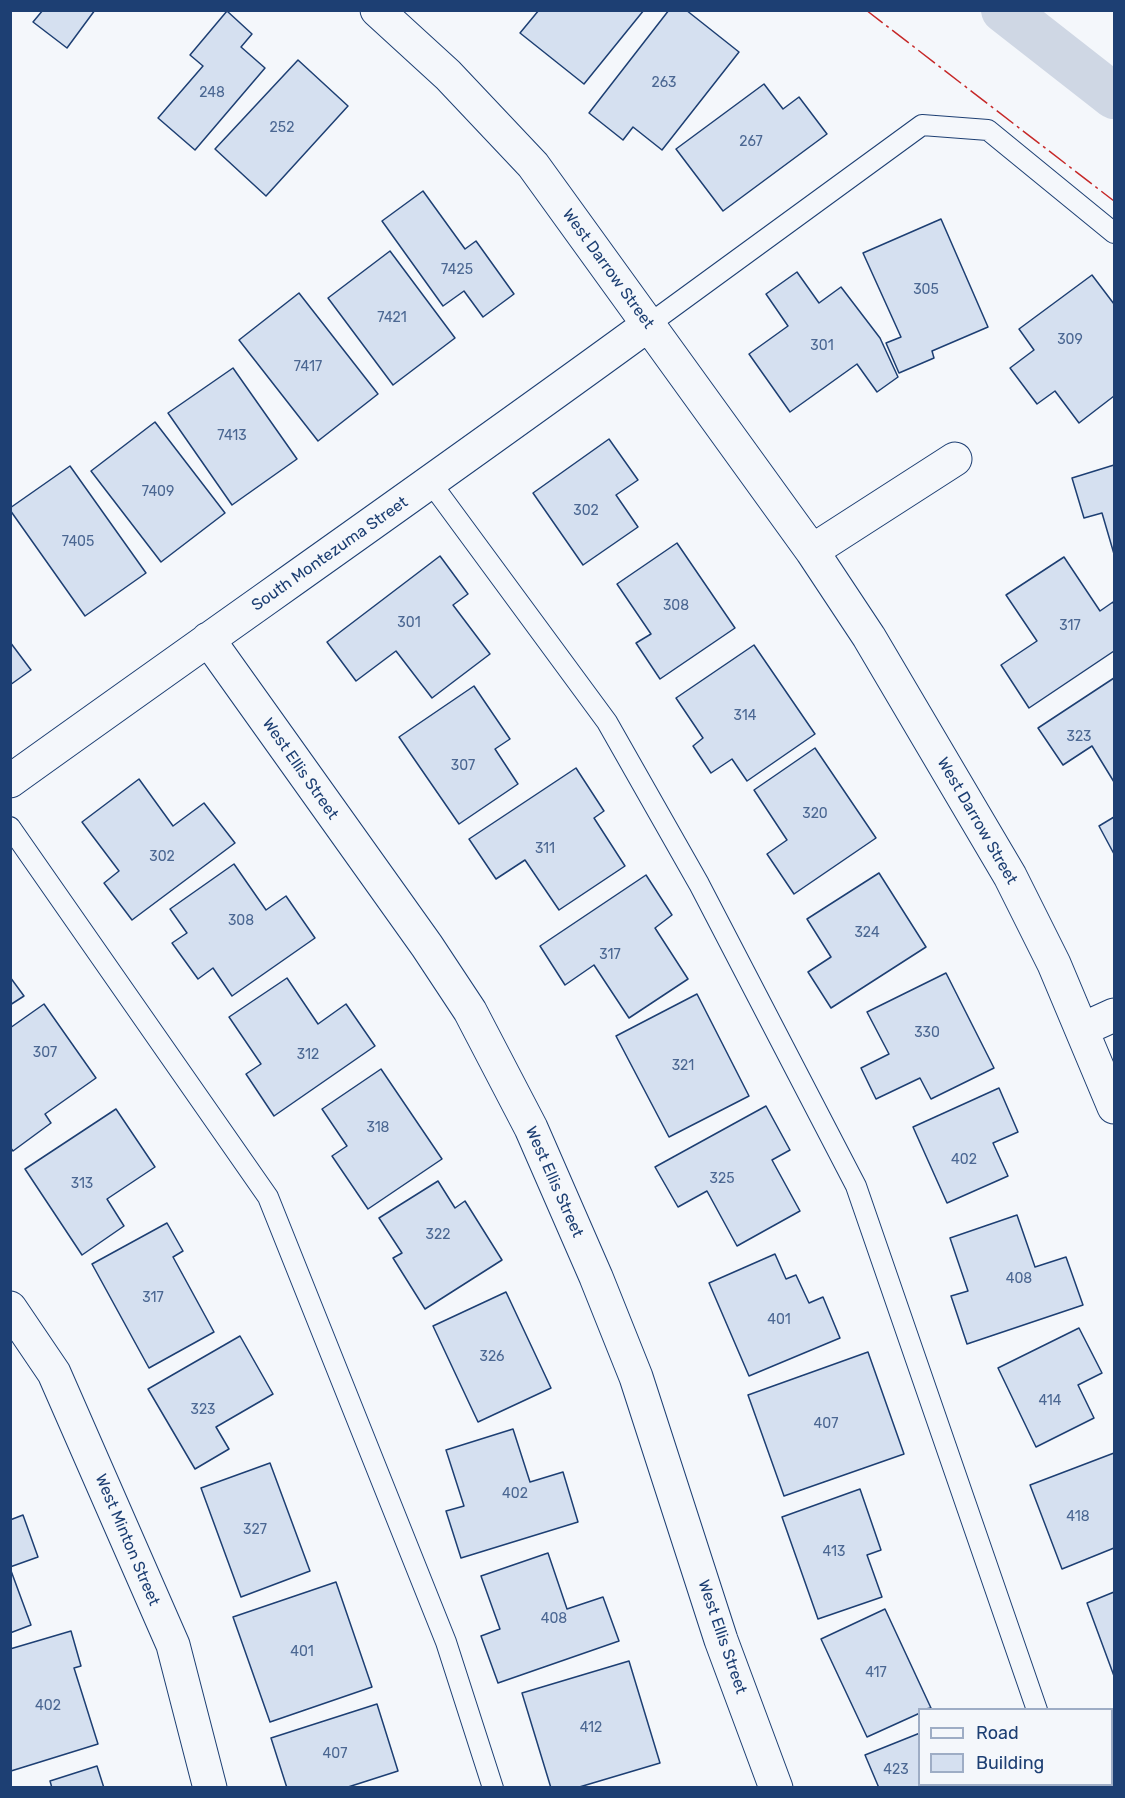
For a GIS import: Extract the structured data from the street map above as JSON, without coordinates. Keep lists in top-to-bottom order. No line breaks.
{"streets":{"street":["West Darrow Street","South Montezuma Street","West Ellis Street","West Minton Street"]},"crossings":[["West Darrow Street","South Montezuma Street"],["South Montezuma Street","West Ellis Street"]],"house_numbers":["263","248","252","267","7425","305","7421","309","301","7417","7413","7409","302","7405","308","301","317","314","323","307","320","311","302","308","324","317","330","307","312","321","318","402","325","313","322","408","317","401","326","414","323","407","402","418","327","413","408","401","417","402","412","407","423"],"legend":["Road","Building"]}
